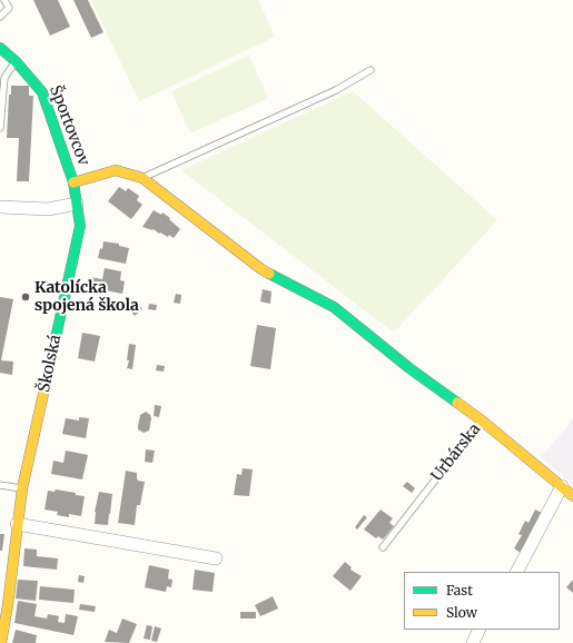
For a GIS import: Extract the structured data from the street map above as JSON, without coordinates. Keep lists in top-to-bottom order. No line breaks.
{"streets":{"street":["Športovcov","Školská","Urbárska"]},"crossings":[["Športovcov","Školská"]],"places":["Katolícka spojená škola"],"legend":["Fast","Slow"]}
